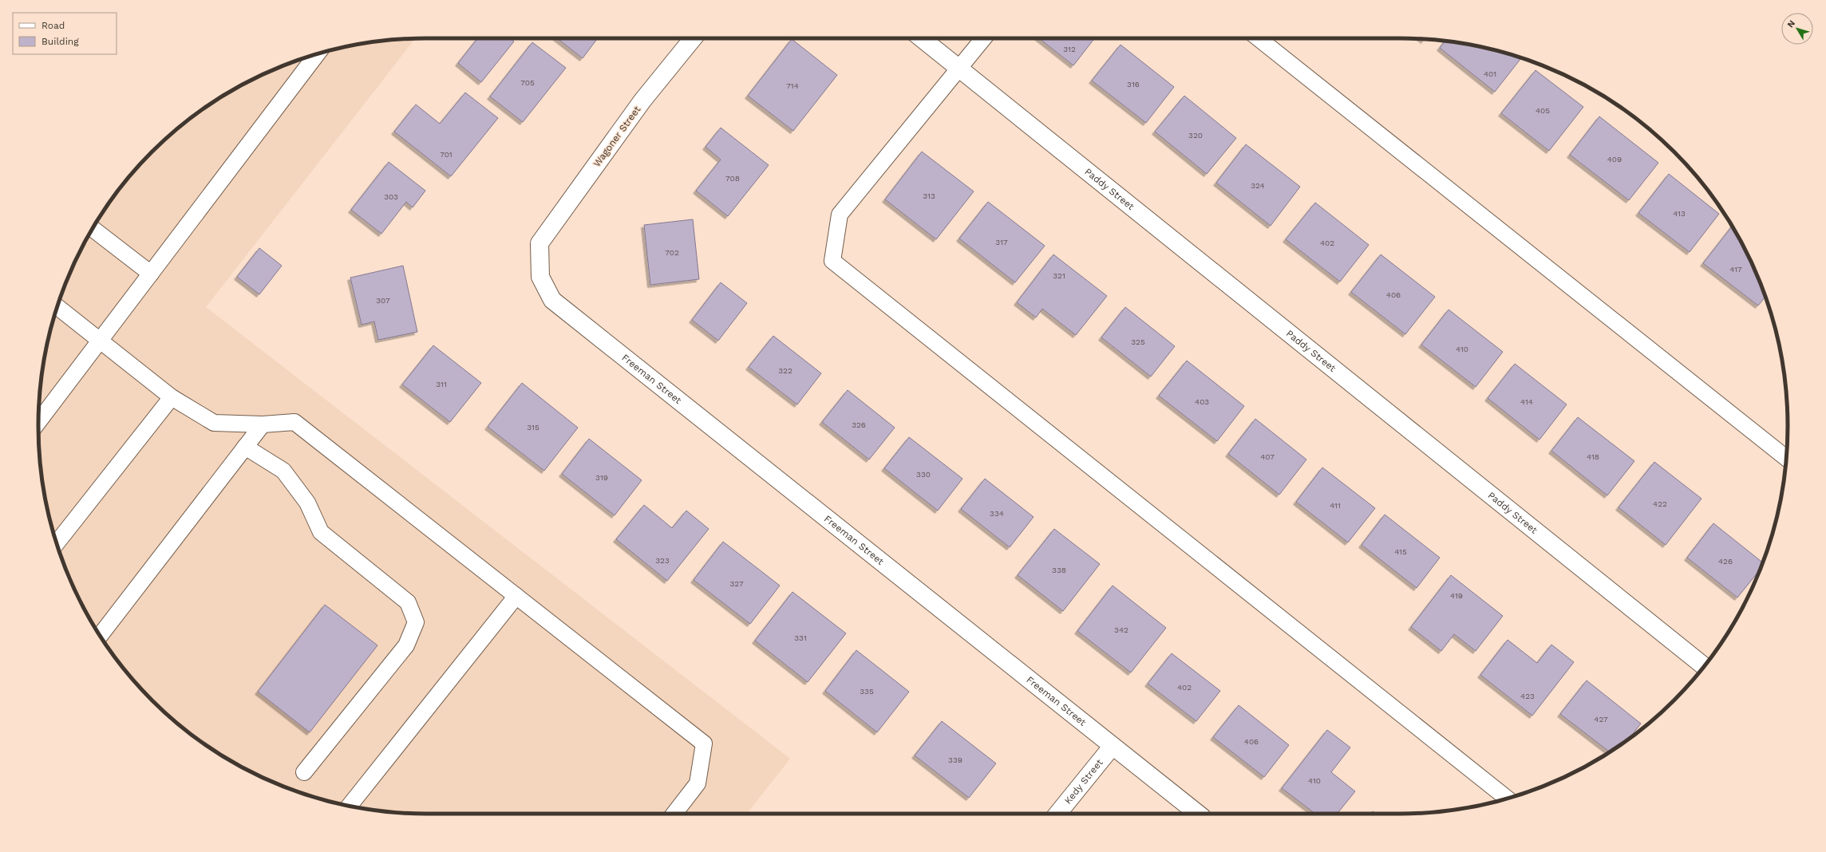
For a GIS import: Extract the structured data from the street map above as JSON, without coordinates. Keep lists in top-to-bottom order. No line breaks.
{"streets":{"street":["Wagoner Street","Paddy Street","Freeman Street","Kedy Street"]},"crossings":[["Wagoner Street","Freeman Street"],["Freeman Street","Kedy Street"]],"house_numbers":["312","401","705","316","714","405","320","701","409","708","324","313","303","413","317","402","702","417","321","406","307","325","410","322","311","403","414","326","315","407","418","330","319","422","411","334","415","323","426","338","327","419","342","331","402","335","423","427","406","339","410"],"legend":["Road","Building"],"north":"top left"}
